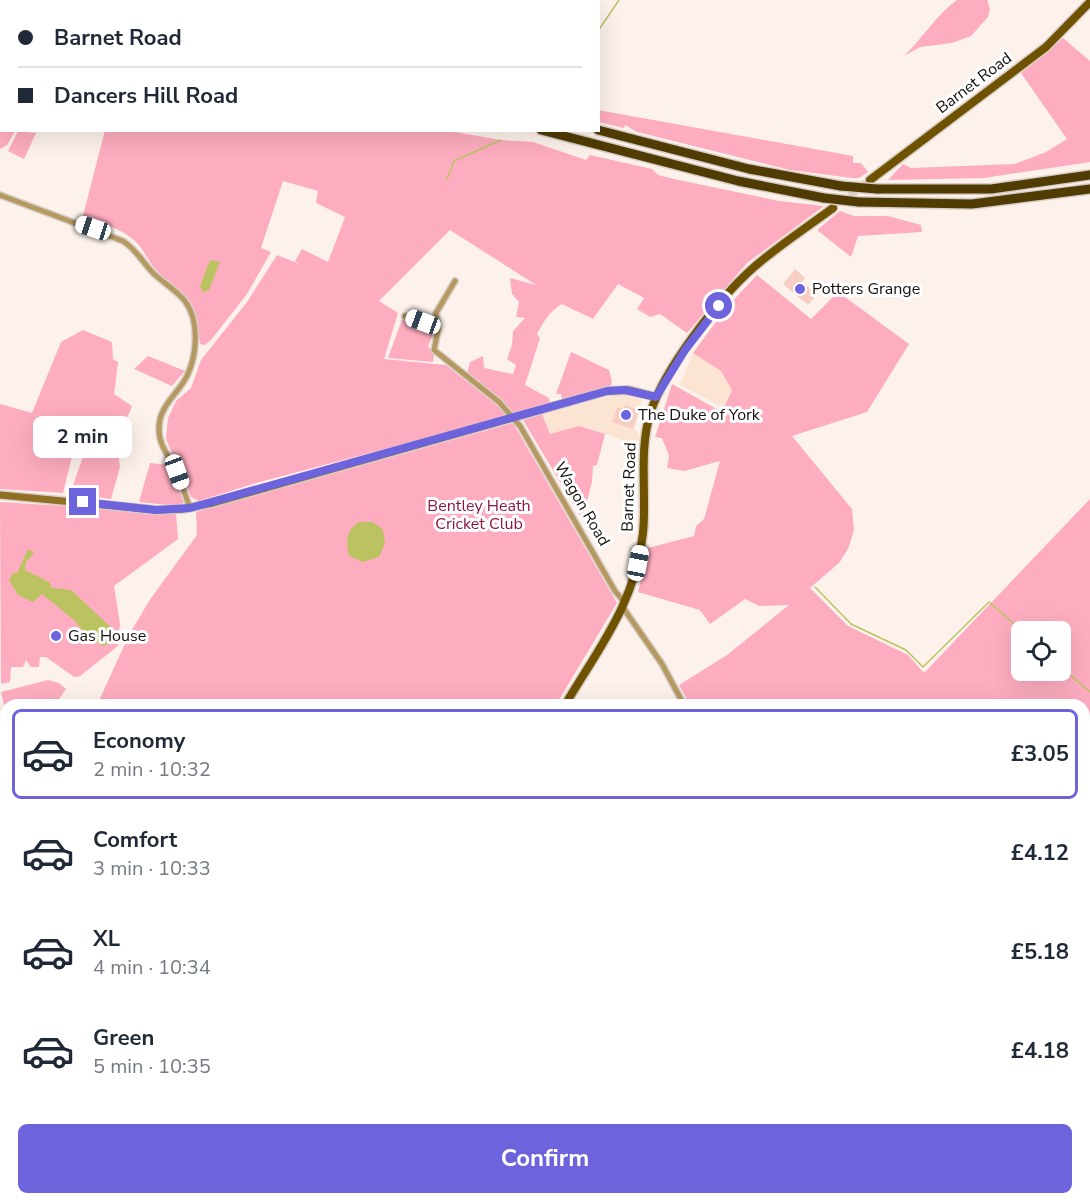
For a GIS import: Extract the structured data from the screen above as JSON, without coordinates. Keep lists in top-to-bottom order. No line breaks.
{"streets":{"main road":["Barnet Road"],"street":["Wagon Road"]},"crossings":[["Barnet Road","Wagon Road"]],"parks":["Bentley Heath Cricket Club"],"places":["Potters Grange","The Duke of York","Gas House"],"page":{"banner":["Barnet Road","Dancers Hill Road"],"bubble":"2 min","list":[{"name":"Economy","note":"2 min · 10:32","value":"£3.05"},{"name":"Comfort","note":"3 min · 10:33","value":"£4.12"},{"name":"XL","note":"4 min · 10:34","value":"£5.18"},{"name":"Green","note":"5 min · 10:35","value":"£4.18"}],"buttons":"Confirm"}}
